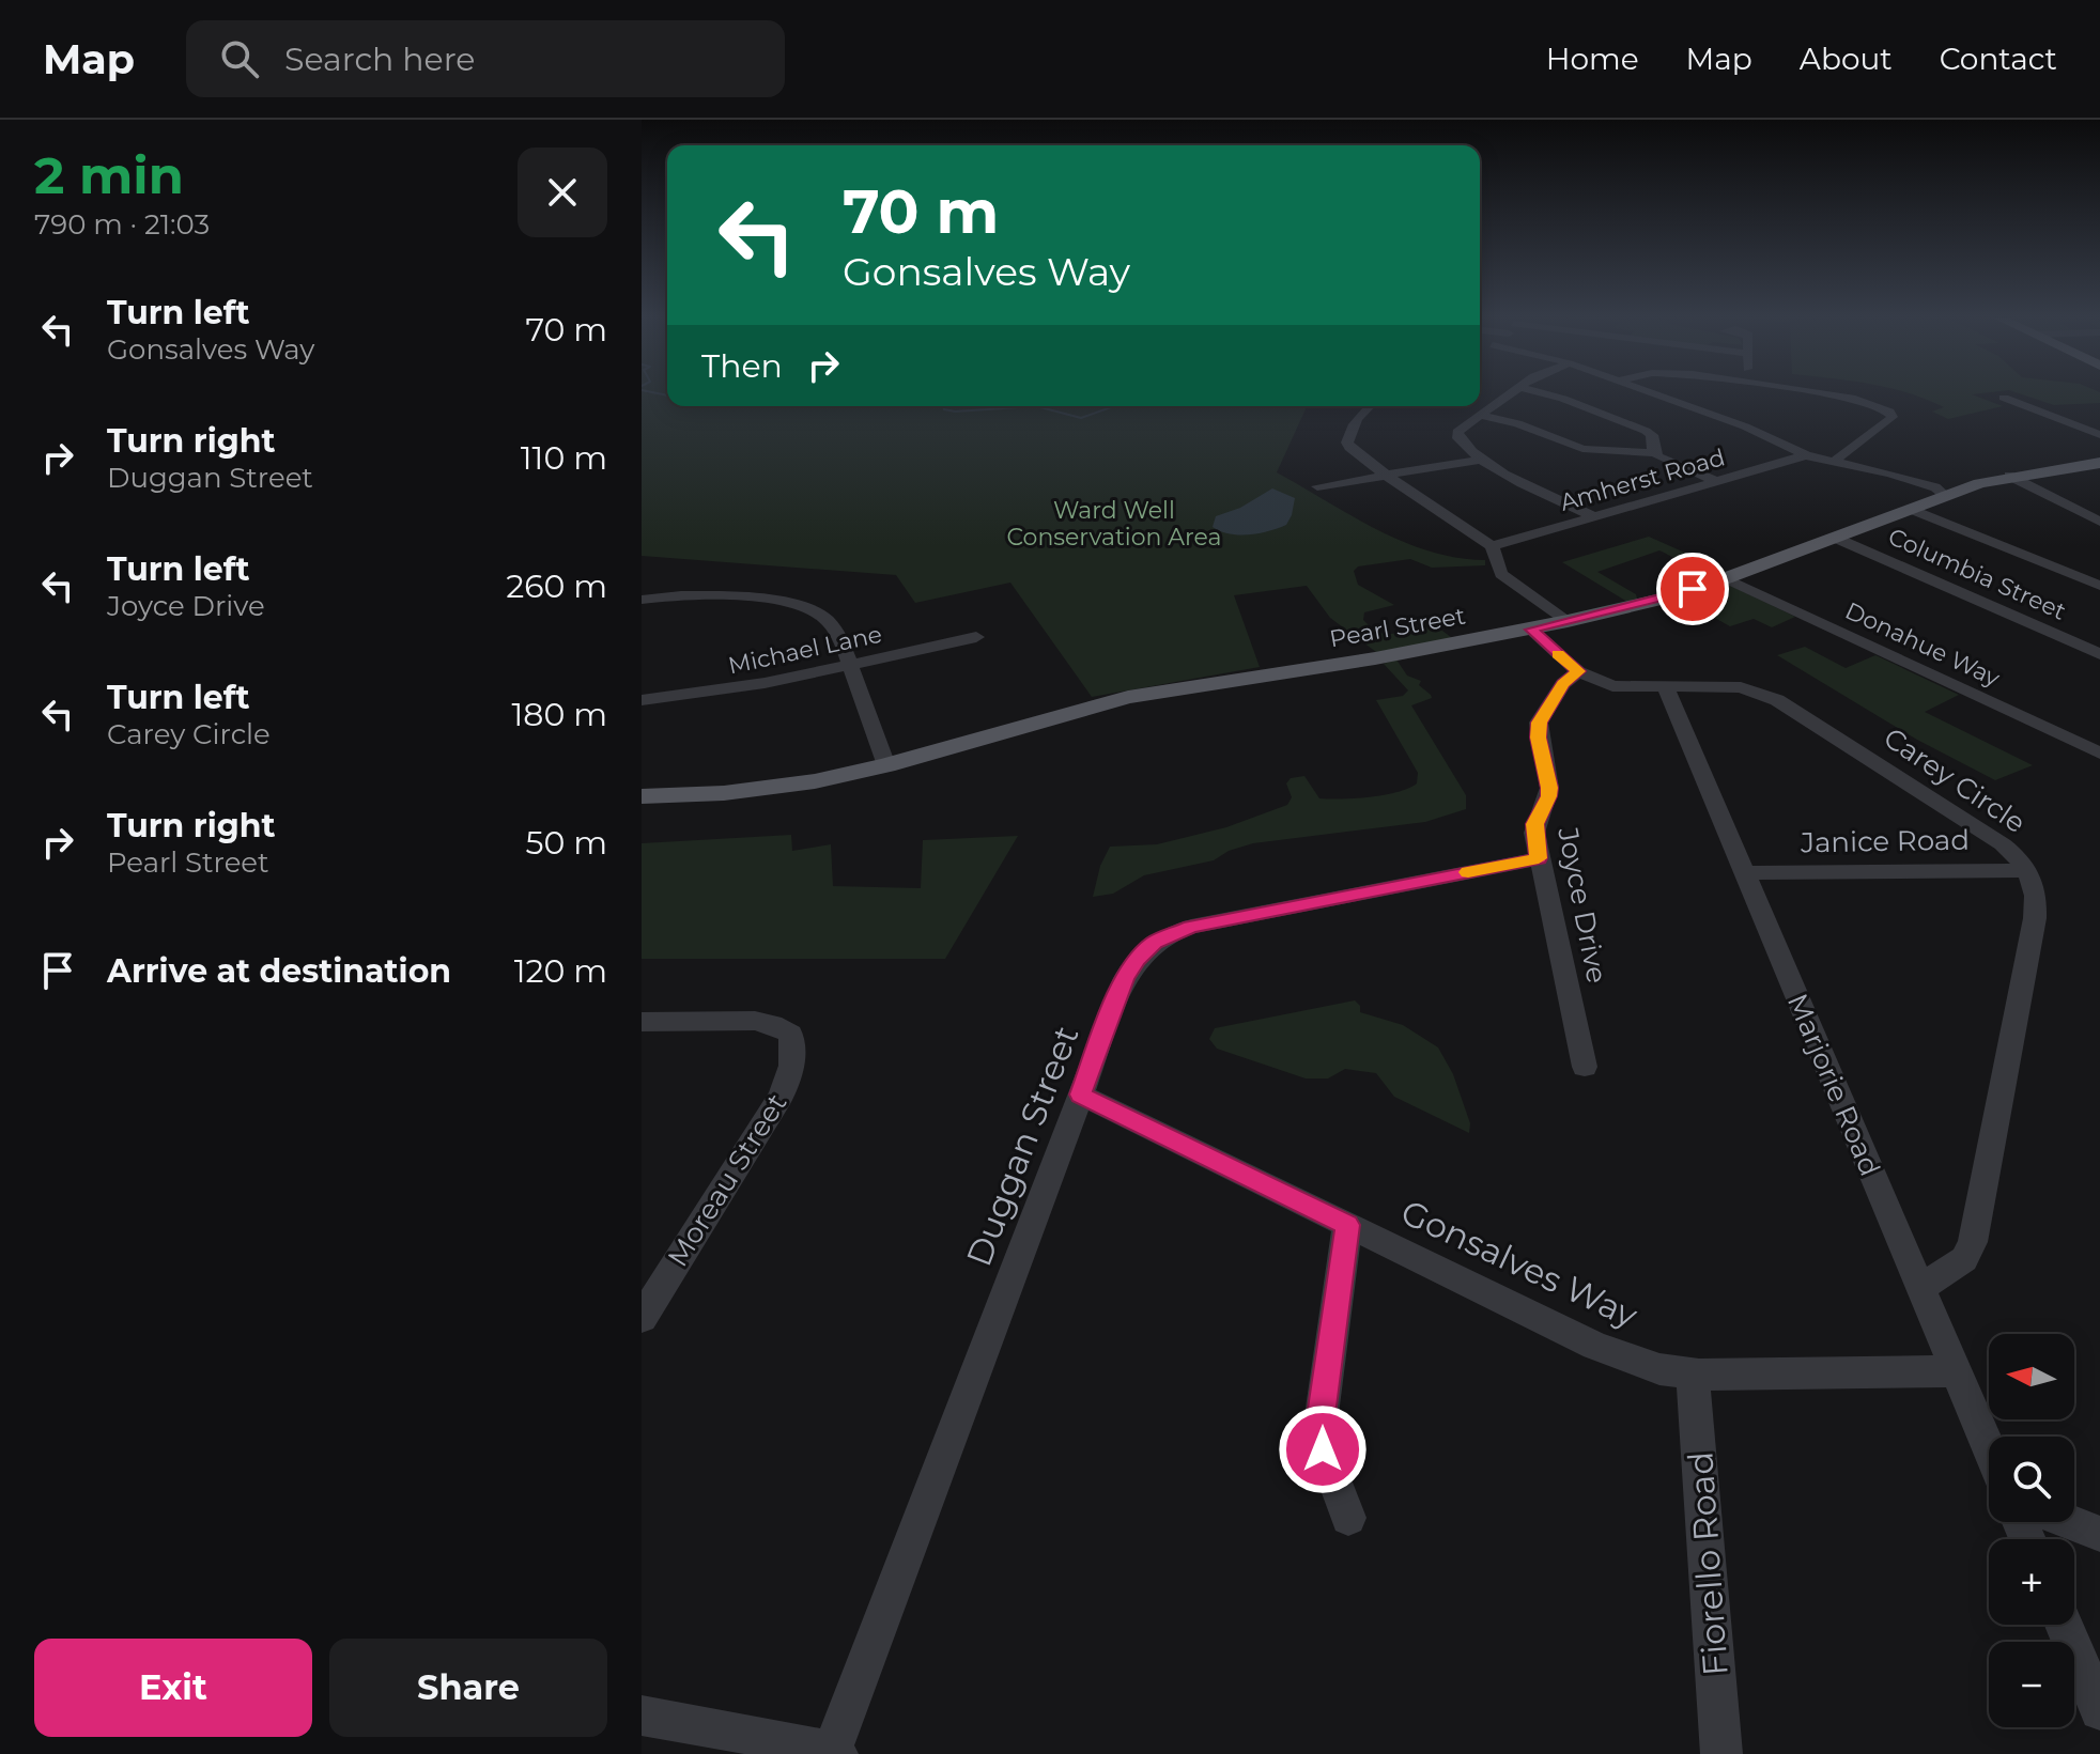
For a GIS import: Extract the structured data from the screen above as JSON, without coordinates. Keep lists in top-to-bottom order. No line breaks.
{"streets":{"main road":["Pearl Street"],"street":["Amherst Road","Columbia Street","Donahue Way","Michael Lane","Carey Circle","Janice Road","Joyce Drive","Marjorie Road","Duggan Street","Moreau Street","Gonsalves Way","Fiorello Road"]},"crossings":[["Columbia Street","Pearl Street"],["Pearl Street","Donahue Way"],["Pearl Street","Carey Circle"],["Carey Circle","Janice Road"],["Carey Circle","Joyce Drive"],["Carey Circle","Marjorie Road"],["Janice Road","Marjorie Road"],["Joyce Drive","Duggan Street"],["Marjorie Road","Gonsalves Way"],["Duggan Street","Gonsalves Way"],["Gonsalves Way","Fiorello Road"]],"parks":["Ward Well Conservation Area"],"north":"left","page":{"header":"Map","search":"Search here","nav":["Home","Map","About","Contact"],"heading":["2 min","790 m · 21:03"],"turn":["70 m","Gonsalves Way"],"list":[{"name":"Turn left","note":"Gonsalves Way","value":"70 m"},{"name":"Turn right","note":"Duggan Street","value":"110 m"},{"name":"Turn left","note":"Joyce Drive","value":"260 m"},{"name":"Turn left","note":"Carey Circle","value":"180 m"},{"name":"Turn right","note":"Pearl Street","value":"50 m"},{"name":"Arrive at destination","value":"120 m"}],"then":"Then","map_buttons":["+","−"],"buttons":["Exit","Share"]}}
